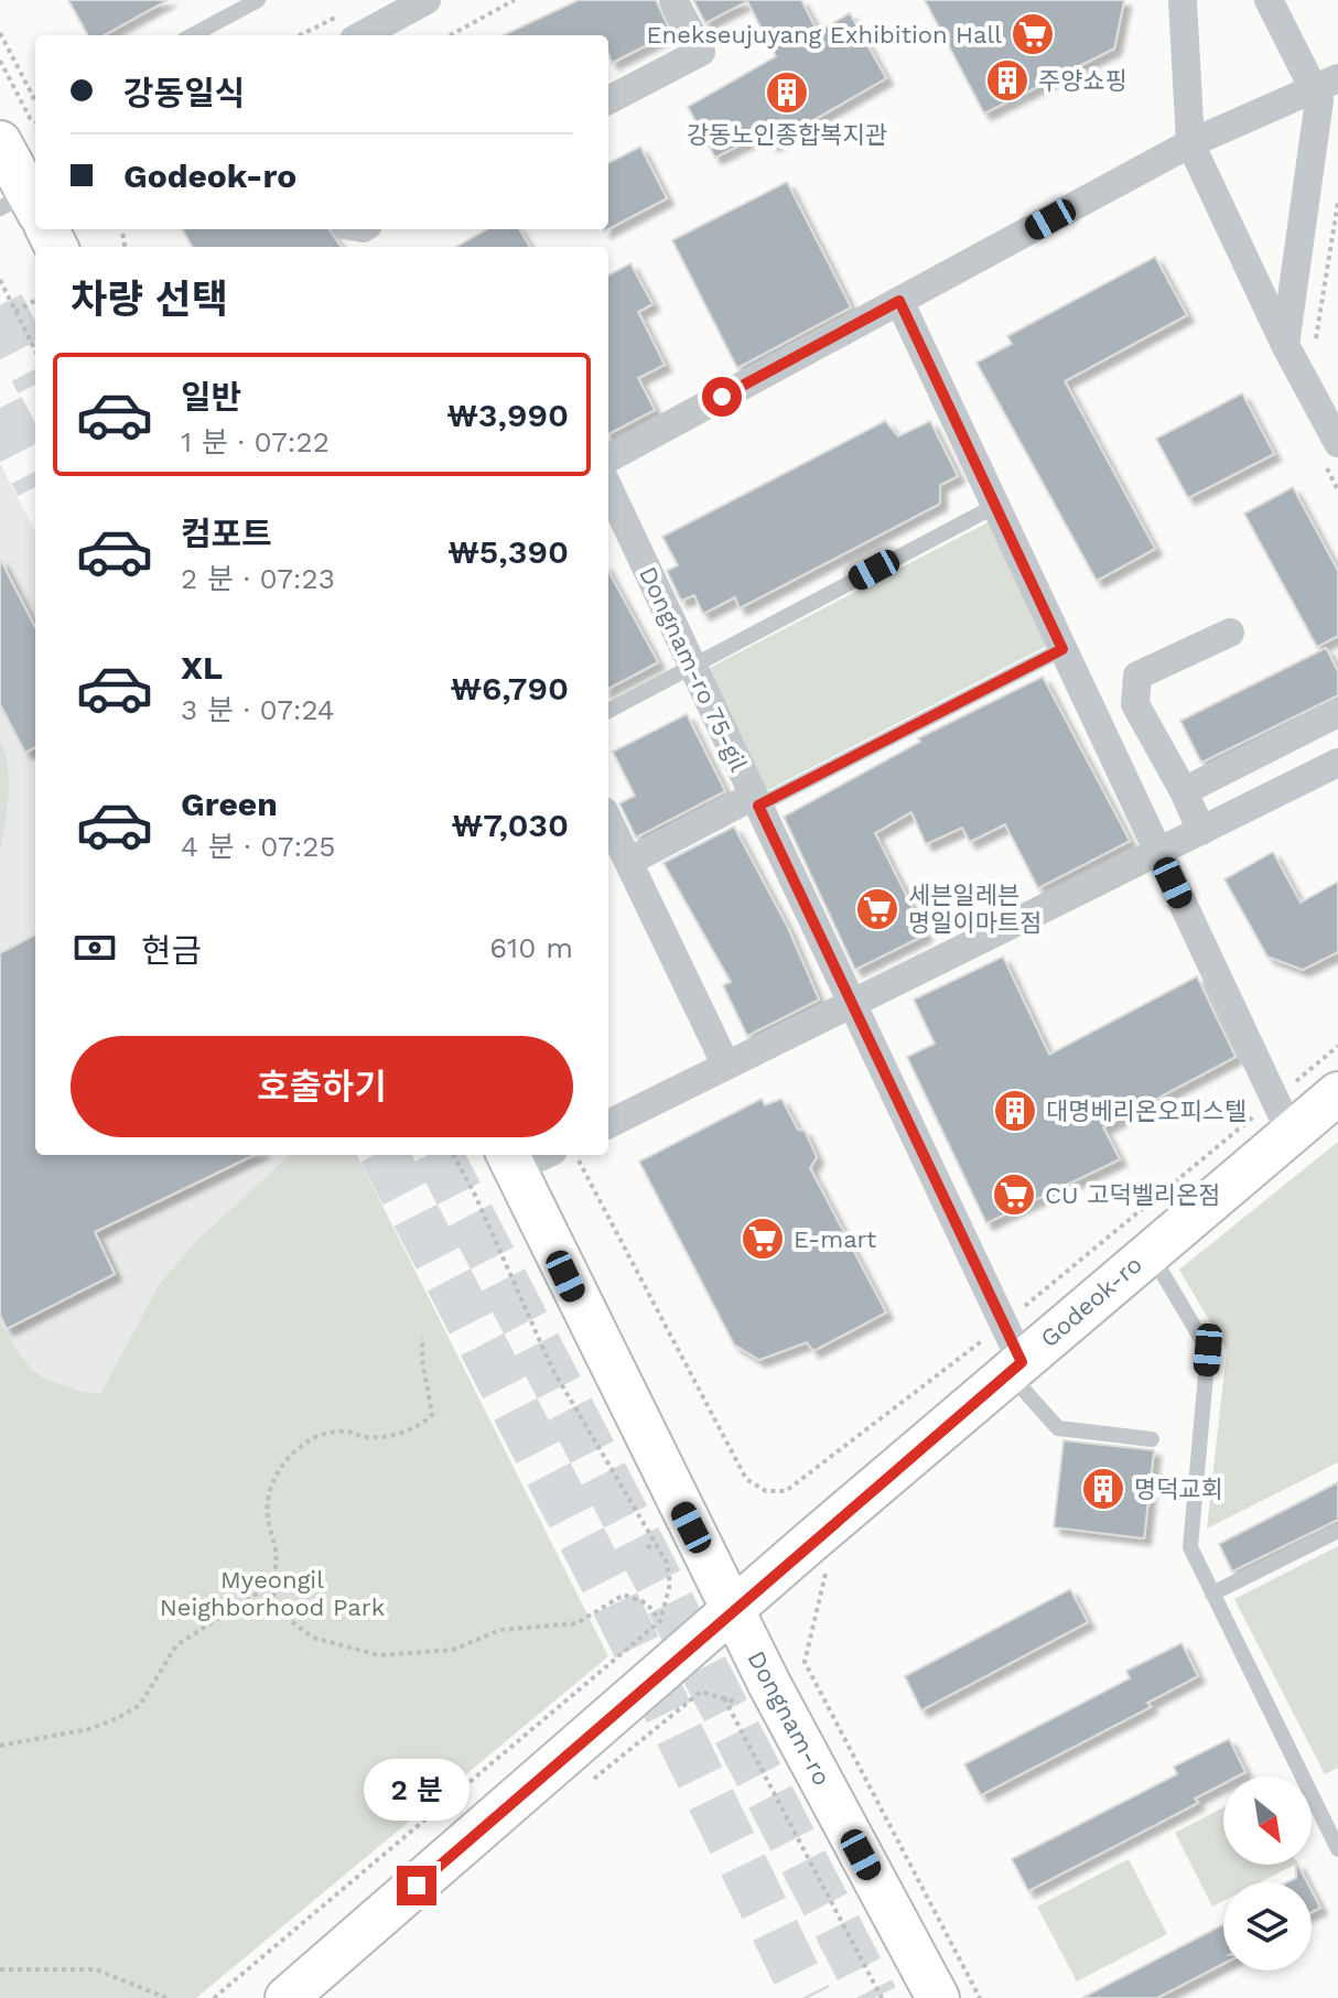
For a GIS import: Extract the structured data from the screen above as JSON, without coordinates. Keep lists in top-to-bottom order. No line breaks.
{"streets":{"main road":["Godeok-ro","Dongnam-ro"],"street":["Dongnam-ro 75-gil"]},"crossings":[["Dongnam-ro 75-gil","Godeok-ro"],["Godeok-ro","Dongnam-ro"]],"parks":["Myeongil Neighborhood Park"],"places":{"supermarket":["Enekseujuyang Exhibition Hall","세븐일레븐 명일이마트점","CU 고덕벨리온점","E-mart"],"building":["주양쇼핑","강동노인종합복지관","대명베리온오피스텔","명덕교회"]},"north":"bottom right","page":{"banner":["강동일식","Godeok-ro"],"heading":"차량 선택","list":[{"name":"일반","note":"1 분 · 07:22","value":"₩3,990"},{"name":"컴포트","note":"2 분 · 07:23","value":"₩5,390"},{"name":"XL","note":"3 분 · 07:24","value":"₩6,790"},{"name":"Green","note":"4 분 · 07:25","value":"₩7,030"}],"pay":["현금","610 m"],"buttons":"호출하기","bubble":"2 분"}}
